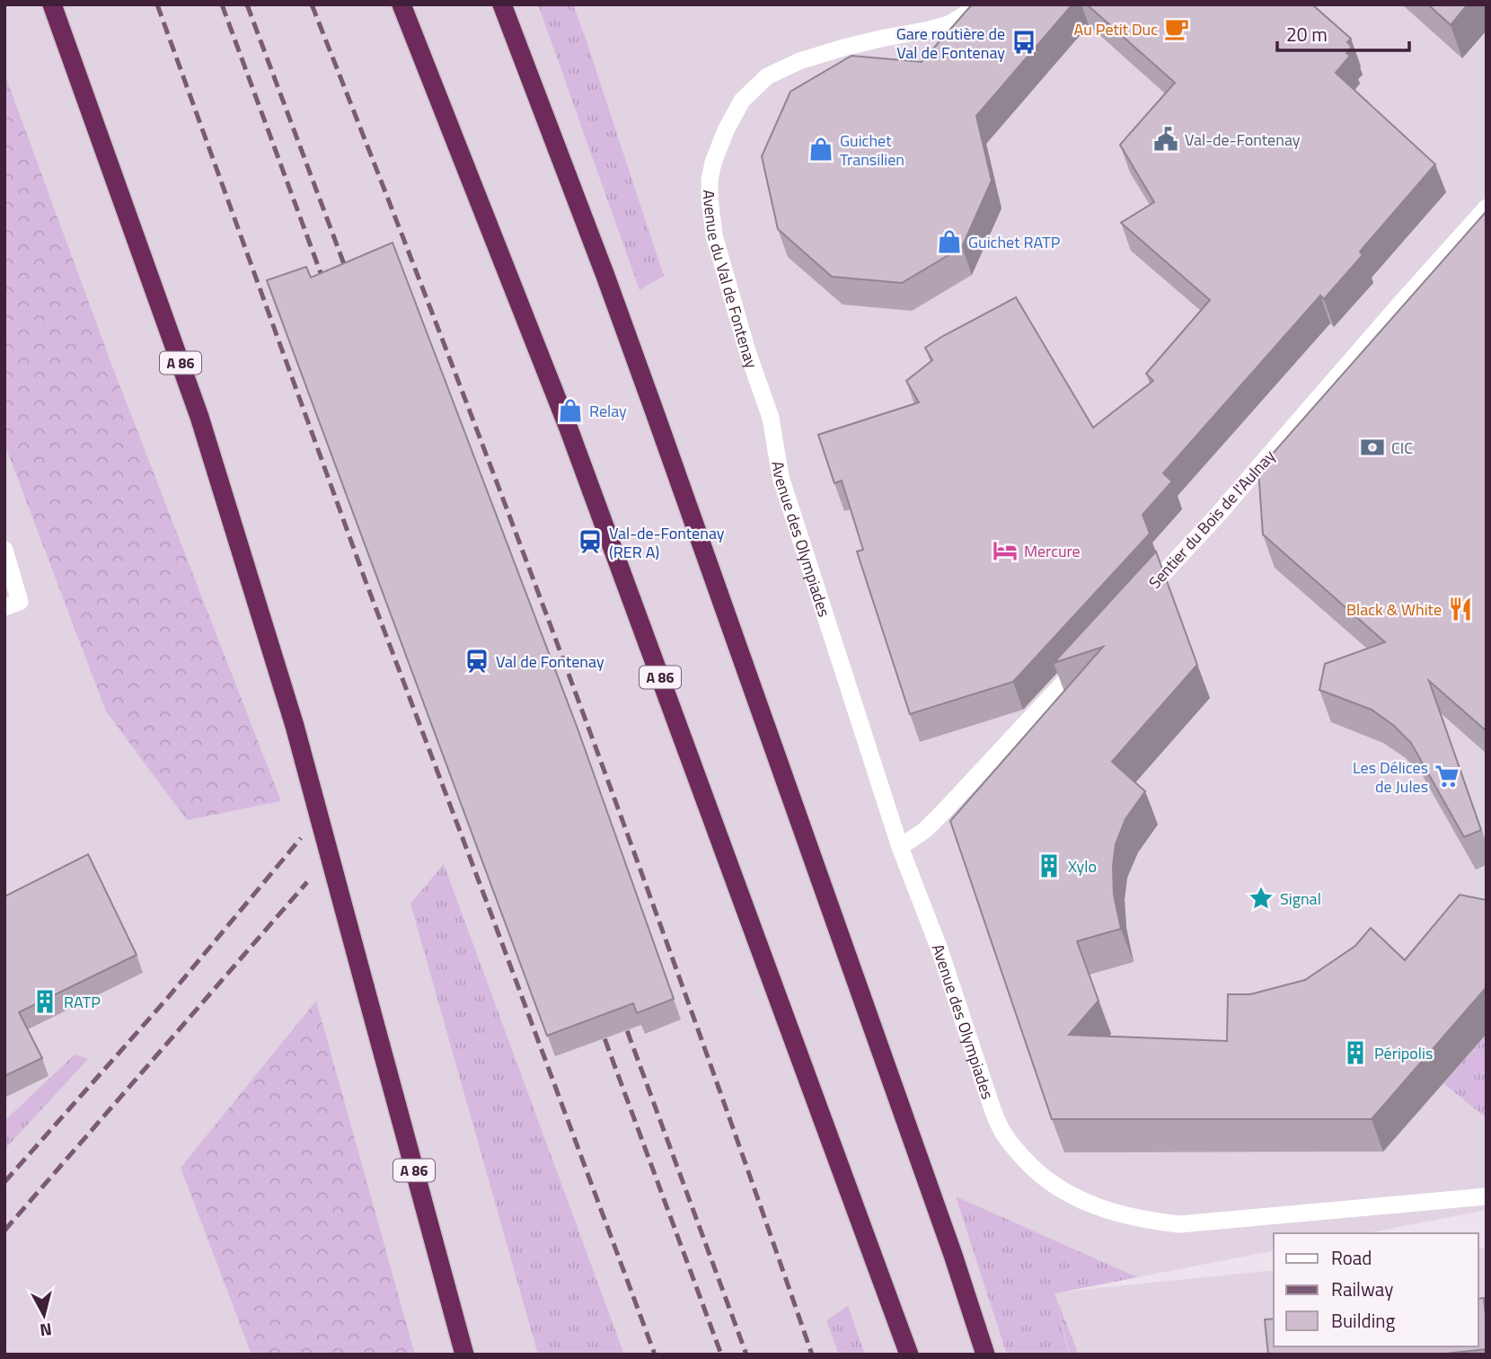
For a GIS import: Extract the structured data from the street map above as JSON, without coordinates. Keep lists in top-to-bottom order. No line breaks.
{"streets":{"highway":["A 86"],"street":["Avenue du Val de Fontenay","Sentier du Bois de l'Aulnay","Avenue des Olympiades"]},"crossings":[["Avenue du Val de Fontenay","Avenue des Olympiades"]],"places":{"cafe":["Au Petit Duc"],"bus stop":["Gare routière de Val de Fontenay"],"public building":["Val-de-Fontenay"],"shop":["Guichet Transilien","Guichet RATP","Relay"],"bank":["CIC"],"station":["Val-de-Fontenay (RER A)","Val de Fontenay"],"hotel":["Mercure"],"restaurant":["Black & White"],"supermarket":["Les Délices de Jules"],"building":["Xylo","RATP","Péripolis"],"place":["Signal"]},"legend":["Road","Railway","Building"],"scale_bar":"20 m","north":"bottom"}
